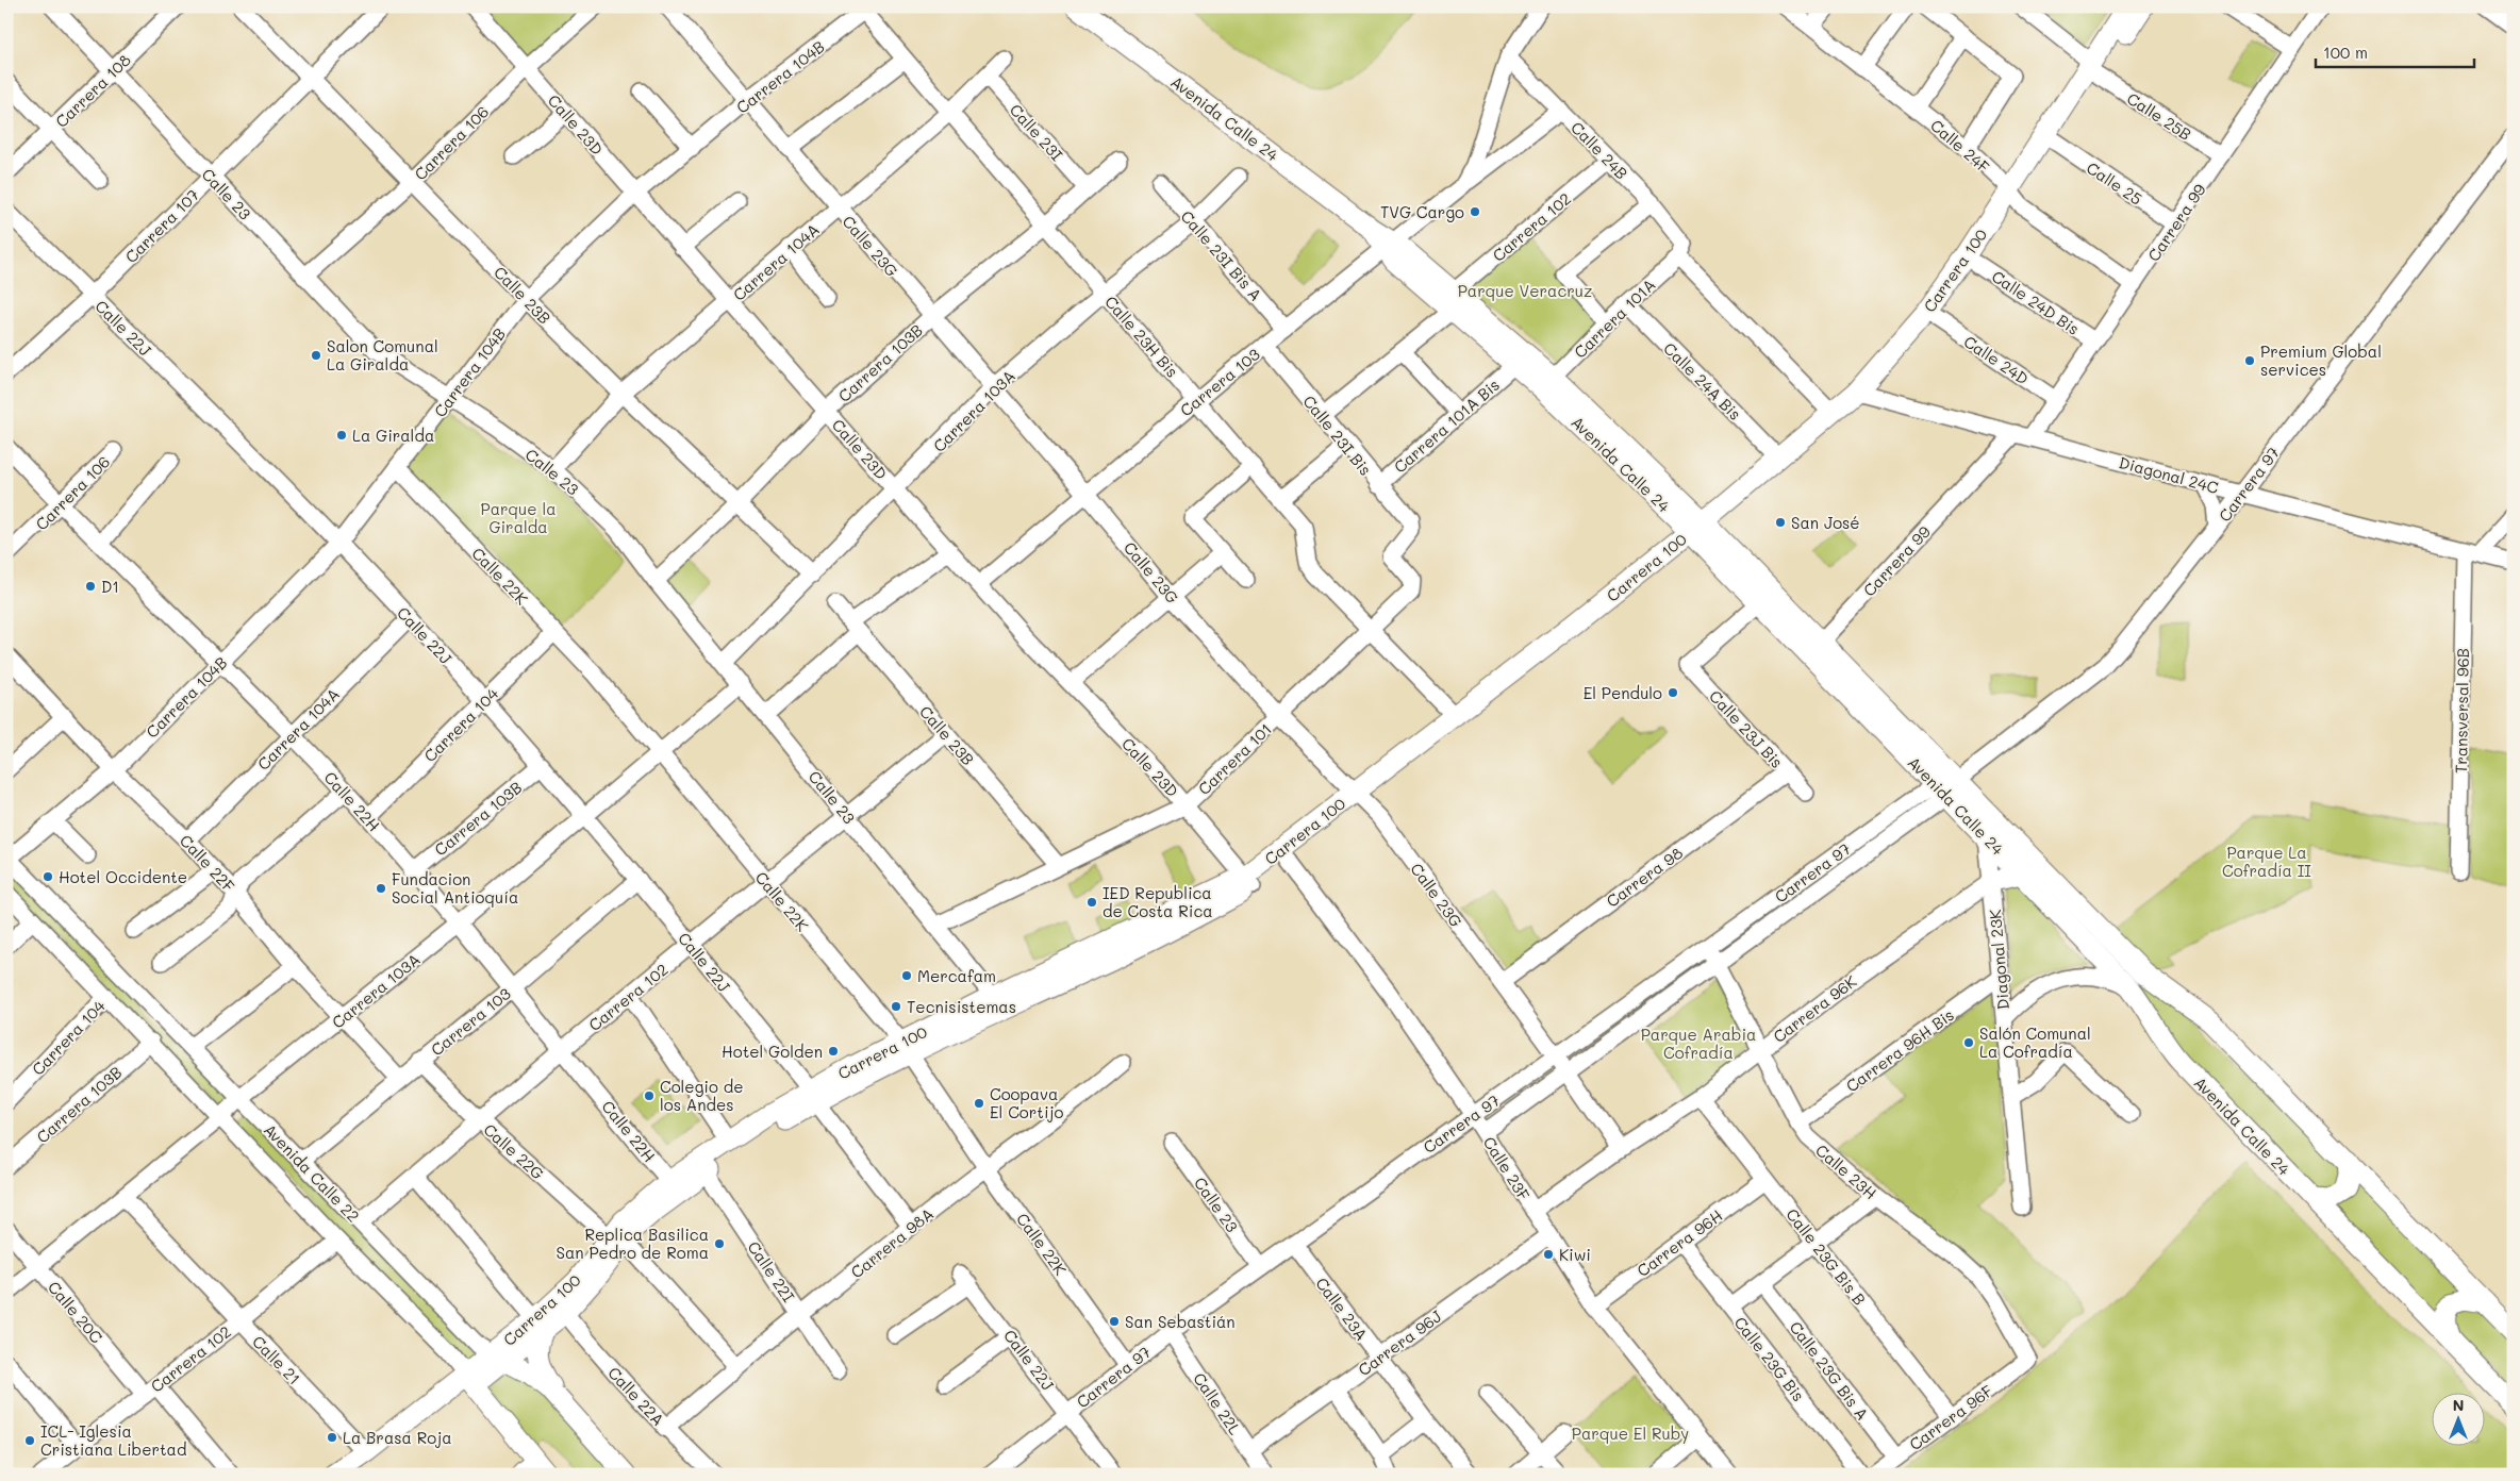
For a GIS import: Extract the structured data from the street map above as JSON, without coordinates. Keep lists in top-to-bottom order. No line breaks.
{"streets":{"main road":["Avenida Calle 24","Carrera 100","Avenida Calle 22"],"street":["Carrera 104B","Carrera 108","Calle 25B","Calle 23D","Calle 23I","Carrera 106","Calle 24F","Calle 24B","Calle 25","Calle 23","Carrera 99","Carrera 107","Carrera 102","Calle 23G","Calle 23I Bis A","Carrera 104A","Calle 23B","Calle 24D Bis","Carrera 101A","Calle 22J","Calle 23H Bis","Calle 24D","Carrera 103B","Calle 24A Bis","Carrera 103","Carrera 103A","Carrera 101A Bis","Calle 23I Bis","Diagonal 24C","Carrera 97","Calle 22K","Transversal 96B","Carrera 104","Calle 23J Bis","Carrera 101","Calle 22H","Calle 22F","Carrera 98","Diagonal 23K","Carrera 96K","Carrera 96H Bis","Calle 22G","Calle 23F","Calle 23H","Carrera 98A","Carrera 96H","Calle 23G Bis B","Calle 22I","Calle 23A","Calle 20C","Carrera 96J","Calle 23G Bis","Calle 21","Calle 23G Bis A","Calle 22A","Calle 22L","Carrera 96F"]},"crossings":[["Carrera 104B","Calle 23D"],["Carrera 104B","Calle 23"],["Carrera 104B","Calle 23G"],["Carrera 104B","Calle 23B"],["Carrera 104B","Calle 22J"],["Carrera 104B","Calle 23H Bis"],["Carrera 104B","Calle 22K"],["Carrera 104B","Calle 22H"],["Carrera 104B","Calle 22F"],["Carrera 104B","Avenida Calle 22"],["Carrera 108","Calle 23"],["Calle 25B","Carrera 99"],["Calle 25B","Carrera 100"],["Avenida Calle 24","Carrera 99"],["Avenida Calle 24","Carrera 102"],["Avenida Calle 24","Carrera 100"],["Avenida Calle 24","Carrera 101A"],["Avenida Calle 24","Carrera 103"],["Avenida Calle 24","Carrera 101A Bis"],["Avenida Calle 24","Carrera 97"],["Avenida Calle 24","Calle 23J Bis"],["Avenida Calle 24","Diagonal 23K"],["Calle 23D","Carrera 106"],["Calle 23D","Carrera 104A"],["Calle 23D","Carrera 100"],["Calle 23D","Carrera 103B"],["Calle 23D","Carrera 103"],["Calle 23D","Carrera 103A"],["Calle 23D","Carrera 101"],["Calle 23I","Carrera 104A"],["Calle 23I","Carrera 103B"],["Carrera 106","Calle 23"],["Carrera 106","Calle 23B"],["Carrera 106","Calle 22H"],["Calle 24F","Carrera 99"],["Calle 24F","Carrera 100"],["Calle 24B","Carrera 102"],["Calle 24B","Carrera 100"],["Calle 24B","Carrera 101A"],["Calle 24B","Carrera 103"],["Calle 25","Carrera 99"],["Calle 25","Carrera 100"],["Calle 23","Carrera 107"],["Calle 23","Carrera 102"],["Calle 23","Carrera 104A"],["Calle 23","Carrera 100"],["Calle 23","Carrera 103B"],["Calle 23","Carrera 103A"],["Calle 23","Carrera 97"],["Calle 23","Carrera 101"],["Carrera 99","Calle 24D Bis"],["Carrera 99","Calle 24D"],["Carrera 99","Diagonal 24C"],["Carrera 107","Calle 23B"],["Carrera 107","Calle 22J"],["Carrera 102","Calle 23B"],["Carrera 102","Calle 22J"],["Carrera 102","Calle 23I Bis"],["Carrera 102","Calle 22K"],["Carrera 102","Calle 22H"],["Carrera 102","Calle 22G"],["Carrera 102","Avenida Calle 22"],["Carrera 102","Calle 20C"],["Carrera 102","Calle 21"],["Calle 23G","Carrera 104A"],["Calle 23G","Carrera 100"],["Calle 23G","Carrera 103B"],["Calle 23G","Carrera 103"],["Calle 23G","Carrera 103A"],["Calle 23G","Carrera 97"],["Calle 23G","Carrera 101"],["Calle 23G","Carrera 98"],["Calle 23G","Carrera 96K"],["Calle 23I Bis A","Carrera 103"],["Calle 23I Bis A","Carrera 103A"],["Carrera 104A","Calle 23B"],["Carrera 104A","Calle 22J"],["Carrera 104A","Calle 23H Bis"],["Carrera 104A","Calle 22H"],["Carrera 104A","Calle 22F"],["Carrera 100","Calle 24D Bis"],["Carrera 100","Calle 22J"],["Carrera 100","Calle 23H Bis"],["Carrera 100","Calle 24D"],["Carrera 100","Calle 24A Bis"],["Carrera 100","Diagonal 24C"],["Carrera 100","Calle 22K"],["Carrera 100","Calle 22H"],["Carrera 100","Calle 22G"],["Carrera 100","Calle 23F"],["Carrera 100","Avenida Calle 22"],["Carrera 100","Calle 22I"],["Carrera 100","Calle 21"],["Carrera 100","Calle 22A"],["Calle 23B","Carrera 103B"],["Calle 23B","Carrera 103A"],["Calle 23B","Carrera 101"],["Carrera 101A","Calle 24A Bis"],["Calle 22J","Carrera 103B"],["Calle 22J","Carrera 103"],["Calle 22J","Carrera 103A"],["Calle 22J","Carrera 97"],["Calle 22J","Carrera 104"],["Calle 22J","Carrera 98A"],["Calle 23H Bis","Carrera 103B"],["Calle 23H Bis","Carrera 103"],["Calle 23H Bis","Carrera 103A"],["Calle 23H Bis","Carrera 101"],["Carrera 103B","Calle 22H"],["Carrera 103B","Avenida Calle 22"],["Carrera 103","Calle 23I Bis"],["Carrera 103","Calle 22H"],["Carrera 103","Calle 22F"],["Carrera 103","Calle 22G"],["Carrera 103","Avenida Calle 22"],["Carrera 103A","Calle 22K"],["Carrera 103A","Calle 22H"],["Carrera 103A","Calle 22F"],["Carrera 103A","Avenida Calle 22"],["Carrera 103A","Calle 20C"],["Carrera 103A","Calle 21"],["Carrera 101A Bis","Calle 23I Bis"],["Calle 23I Bis","Carrera 101"],["Diagonal 24C","Carrera 97"],["Diagonal 24C","Transversal 96B"],["Carrera 97","Calle 22K"],["Carrera 97","Calle 23F"],["Carrera 97","Calle 23H"],["Carrera 97","Calle 23A"],["Carrera 97","Calle 22L"],["Calle 22K","Carrera 104"],["Calle 22K","Carrera 98A"],["Carrera 104","Calle 22H"],["Carrera 104","Avenida Calle 22"],["Calle 23J Bis","Carrera 98"],["Diagonal 23K","Carrera 96K"],["Diagonal 23K","Carrera 96H Bis"],["Carrera 96K","Calle 23F"],["Carrera 96K","Calle 23H"],["Carrera 96K","Calle 23G Bis B"],["Carrera 96H Bis","Calle 23H"],["Calle 22G","Carrera 98A"],["Calle 23F","Carrera 96H"],["Calle 23F","Carrera 96J"],["Calle 23H","Carrera 96F"],["Carrera 98A","Calle 22I"],["Carrera 98A","Calle 22A"],["Carrera 96H","Calle 23G Bis B"],["Carrera 96H","Calle 23G Bis"],["Calle 23G Bis B","Carrera 96F"],["Calle 23A","Carrera 96J"],["Carrera 96J","Calle 22L"],["Calle 23G Bis A","Carrera 96F"]],"parks":["Parque Veracruz","Parque la Giralda","Parque La Cofradía II","Parque Arabia Cofradía","Parque El Ruby"],"places":["TVG Cargo","Salon Comunal La Giralda","Premium Global services","La Giralda","San José","D1","El Pendulo","Hotel Occidente","Fundacion Social Antioquía","IED Republica de Costa Rica","Mercafam","Tecnisistemas","Salón Comunal La Cofradía","Hotel Golden","Colegio de los Andes","Coopava El Cortijo","Replica Basilica San Pedro de Roma","Kiwi","San Sebastián","La Brasa Roja","ICL- Iglesia Cristiana Libertad"],"scale_bar":"100 m","north":"top"}
